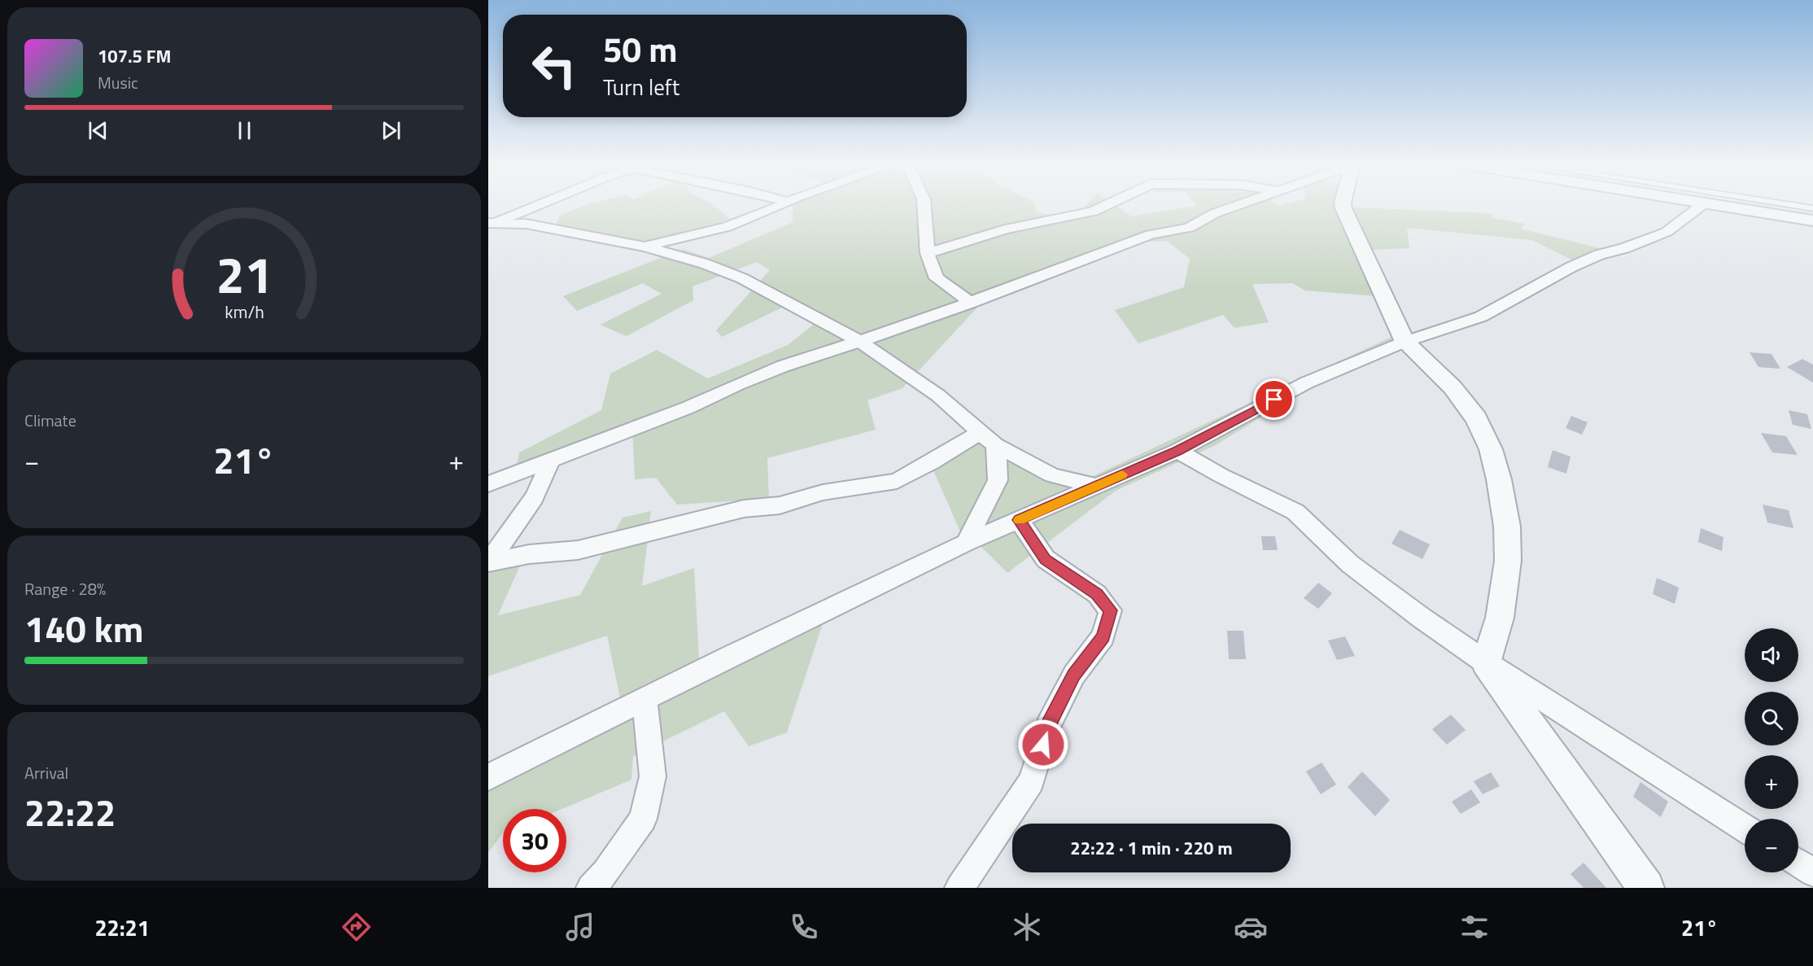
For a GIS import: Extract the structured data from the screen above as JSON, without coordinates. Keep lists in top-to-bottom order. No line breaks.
{"page":{"turn":["50 m","Turn left"],"song":["107.5 FM","Music"],"tile":["Climate",["Range · 28%","140 km"],["Arrival","22:22"]],"heat":["−","21°","+"],"map_buttons":["+","−"],"limit":"30","trip":"22:22 · 1 min · 220 m","tabs":["22:21","21°"],"gauge":["21","km/h"]}}
